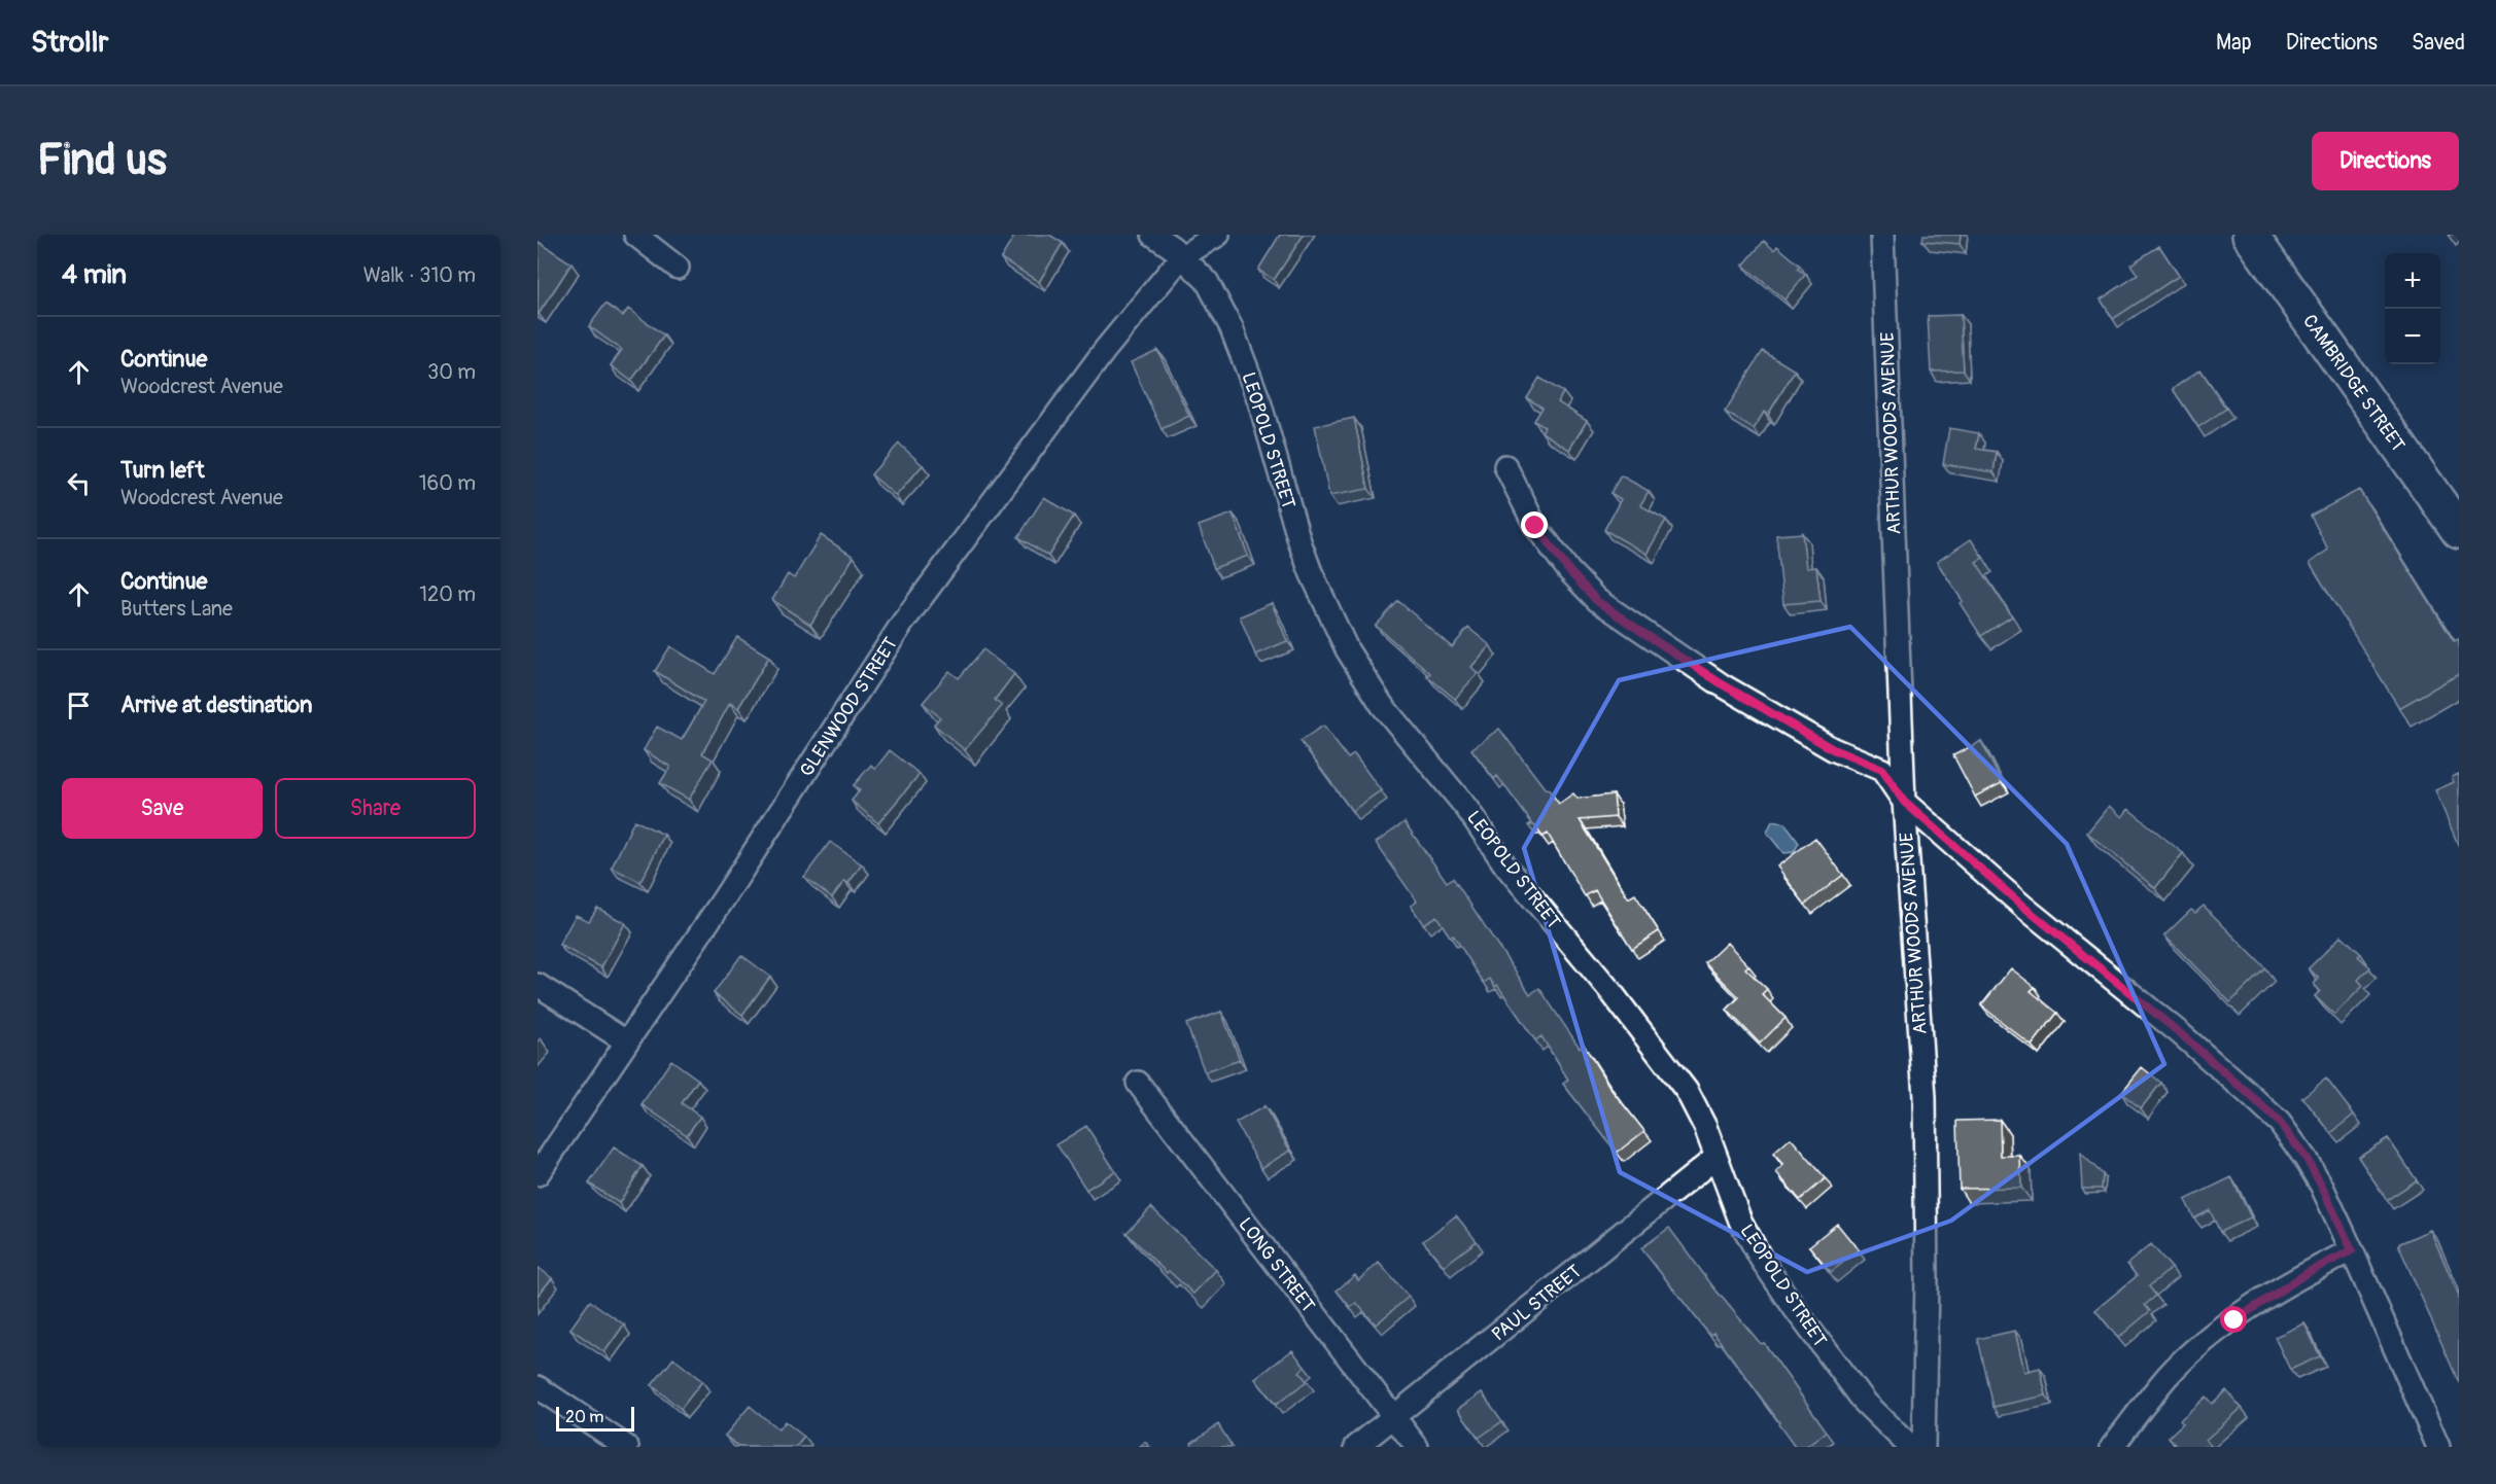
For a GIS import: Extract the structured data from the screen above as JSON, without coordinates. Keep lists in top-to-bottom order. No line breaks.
{"streets":{"main road":["CAMBRIDGE STREET"],"street":["ARTHUR WOODS AVENUE","LEOPOLD STREET","GLENWOOD STREET","LONG STREET","PAUL STREET"]},"crossings":[["LEOPOLD STREET","GLENWOOD STREET"],["LEOPOLD STREET","PAUL STREET"],["LONG STREET","PAUL STREET"]],"scale_bar":"20 m","page":{"header":"Strollr","nav":["Map","Directions","Saved"],"buttons":["Directions",["Save","Share"]],"title":"Find us","heading":["4 min","Walk · 310 m"],"map_buttons":["+","−"],"list":[["Continue","Woodcrest Avenue","30 m"],["Turn left","Woodcrest Avenue","160 m"],["Continue","Butters Lane","120 m"],"Arrive at destination"],"scale":"20 m"}}
